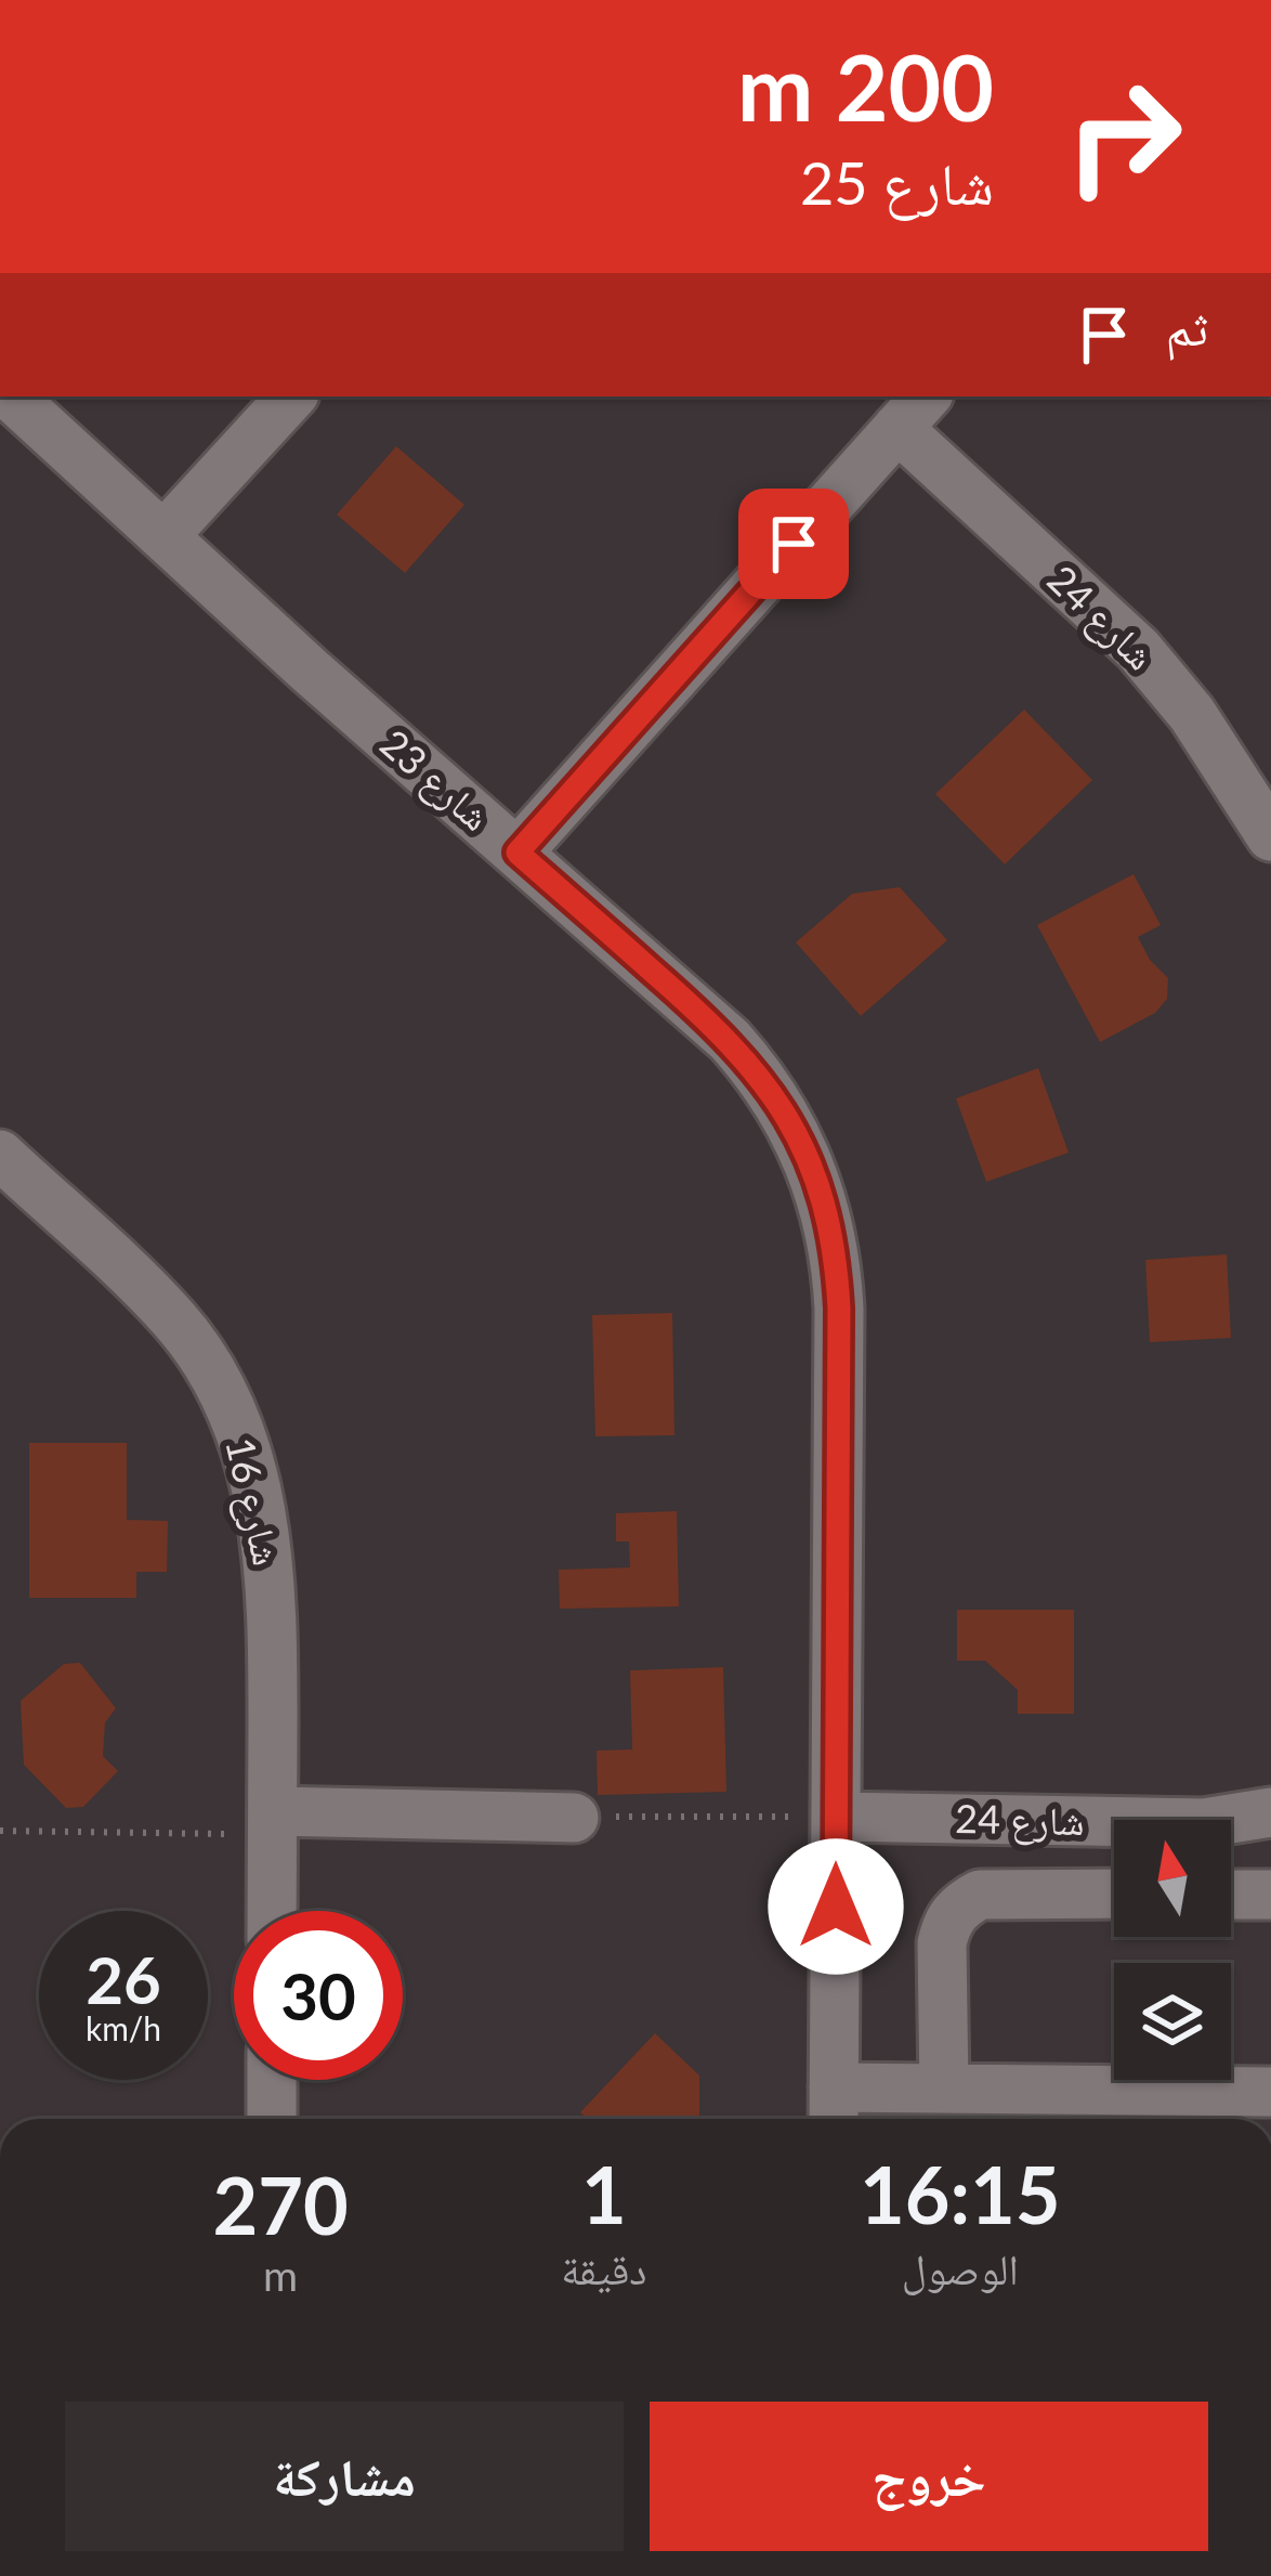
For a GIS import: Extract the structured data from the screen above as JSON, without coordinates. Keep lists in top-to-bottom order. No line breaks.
{"streets":{"street":["شارع 24","شارع 23","شارع 16"]},"crossings":[["شارع 24","شارع 23"]],"north":"top","page":{"turn":["200 m","شارع 25"],"then":"ثم","speed":"26 km/h","limit":"30","eta":["16:15","الوصول","1","دقيقة","270","m"],"buttons":["خروج","مشاركة"]}}
